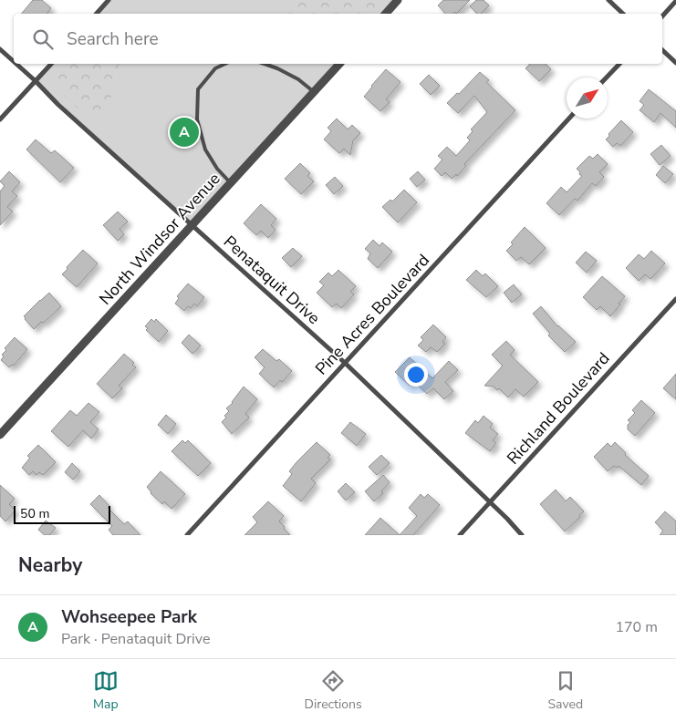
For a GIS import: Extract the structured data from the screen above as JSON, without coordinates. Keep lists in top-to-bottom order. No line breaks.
{"streets":{"street":["North Windsor Avenue","Penataquit Drive","Pine Acres Boulevard","Richland Boulevard"]},"crossings":[["North Windsor Avenue","Penataquit Drive"],["Penataquit Drive","Pine Acres Boulevard"],["Penataquit Drive","Richland Boulevard"]],"scale_bar":"50 m","north":"top right","page":{"search":"Search here","pins":"A","scale":"50 m","heading":"Nearby","list":[{"mark":"A","name":"Wohseepee Park","note":"Park · Penataquit Drive","value":"170 m"}],"nav":["Map","Directions","Saved"]}}
